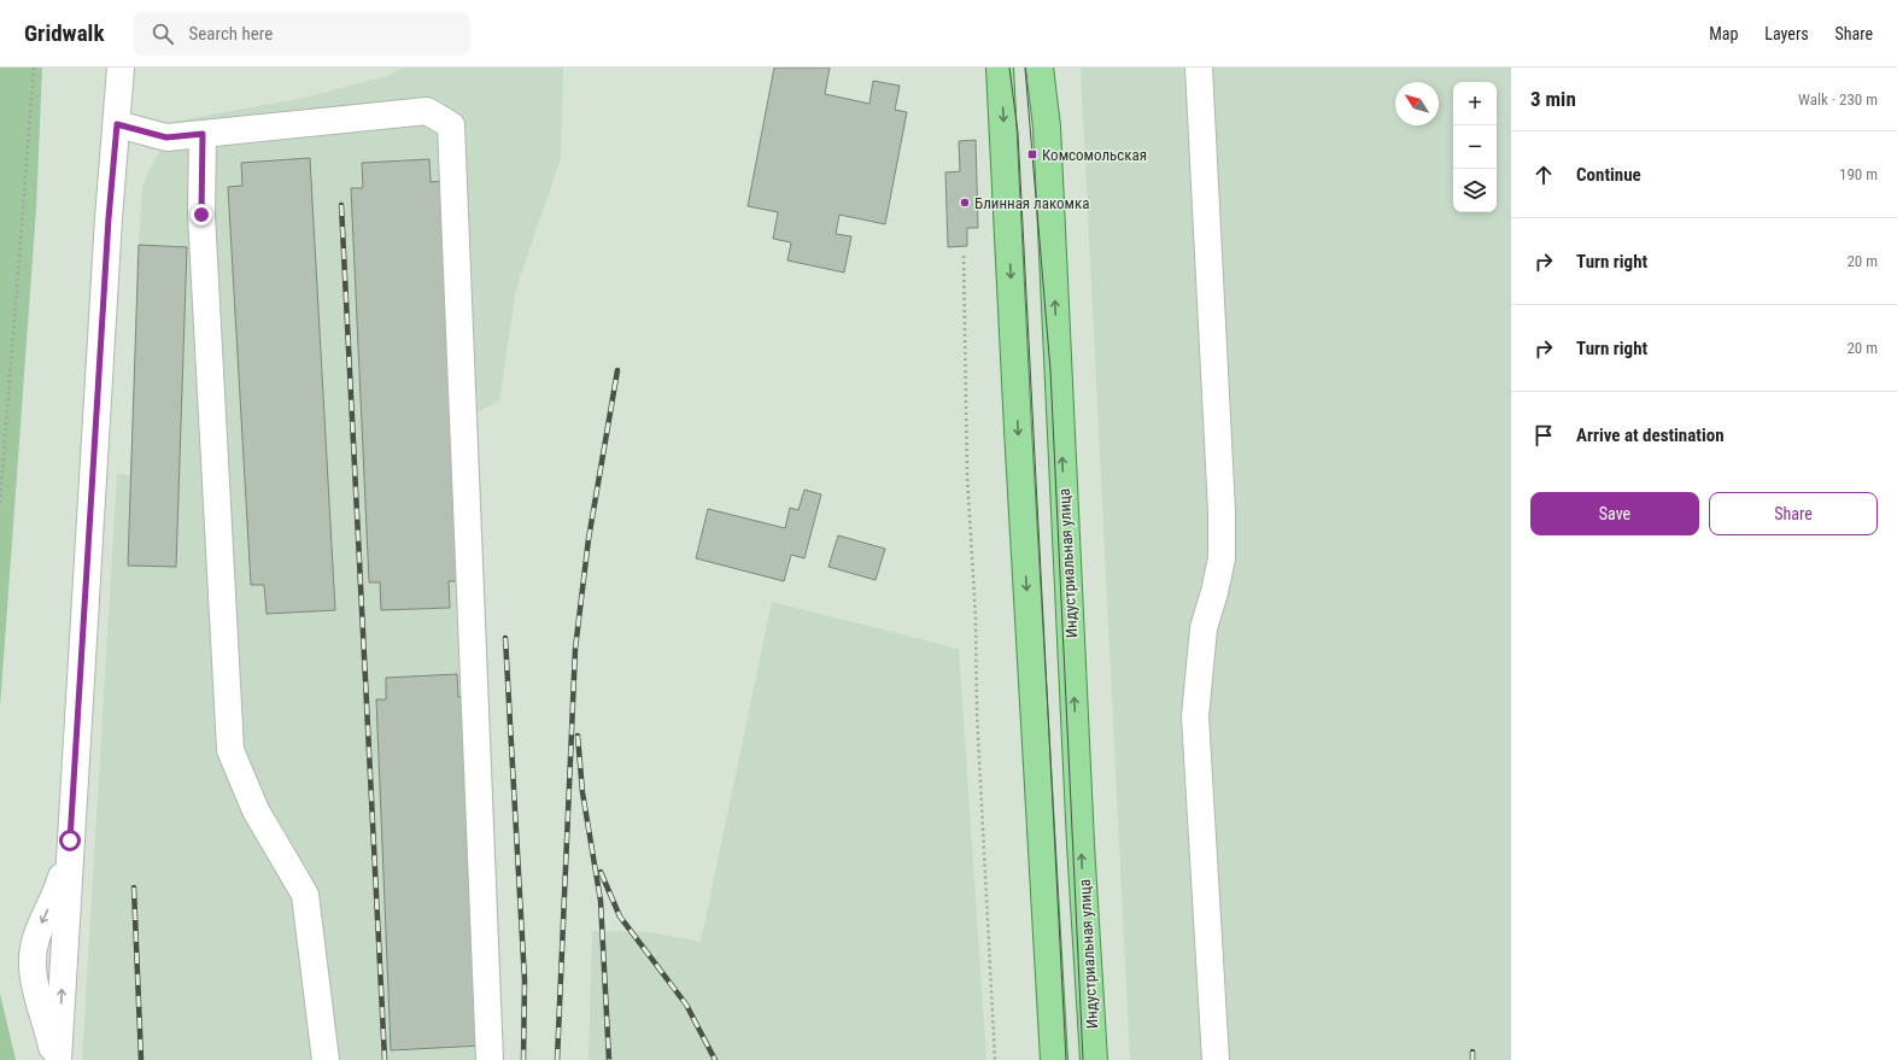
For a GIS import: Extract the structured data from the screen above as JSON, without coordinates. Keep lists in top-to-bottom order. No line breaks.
{"streets":{"main road":["Индустриальная улица"]},"places":{"transit":["Комсомольская"],"other":["Блинная лакомка"]},"north":"top left","page":{"header":"Gridwalk","search":"Search here","nav":["Map","Layers","Share"],"heading":["3 min","Walk · 230 m"],"map_buttons":["+","−"],"list":[["Continue","190 m"],["Turn right","20 m"],["Turn right","20 m"],"Arrive at destination"],"buttons":["Save","Share"]}}
